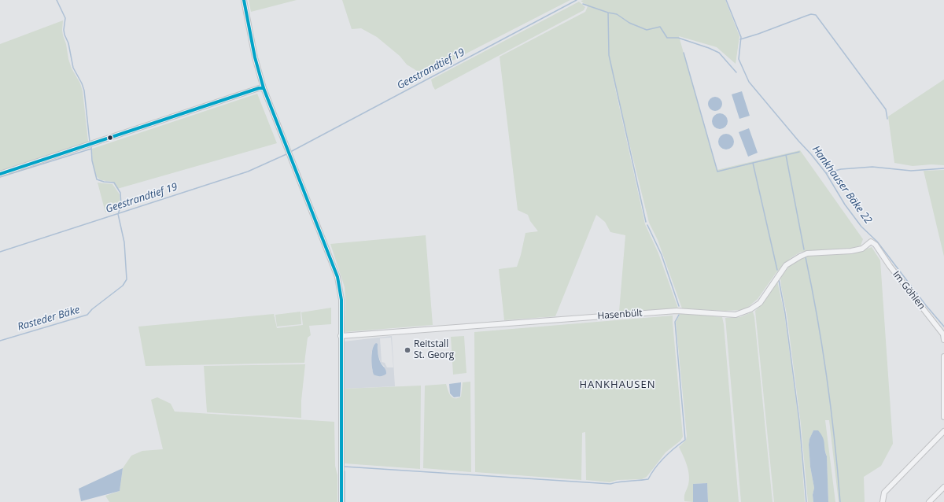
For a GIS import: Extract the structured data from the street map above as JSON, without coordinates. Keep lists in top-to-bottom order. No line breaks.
{"streets":{"street":["Im Göhlen","Hasenbült"]},"crossings":[["Im Göhlen","Hasenbült"]],"districts":["HANKHAUSEN"],"water":["Geestrandtief 19","Hankhauser Bäke 22","Rasteder Bäke"],"places":["Reitstall St. Georg"]}
